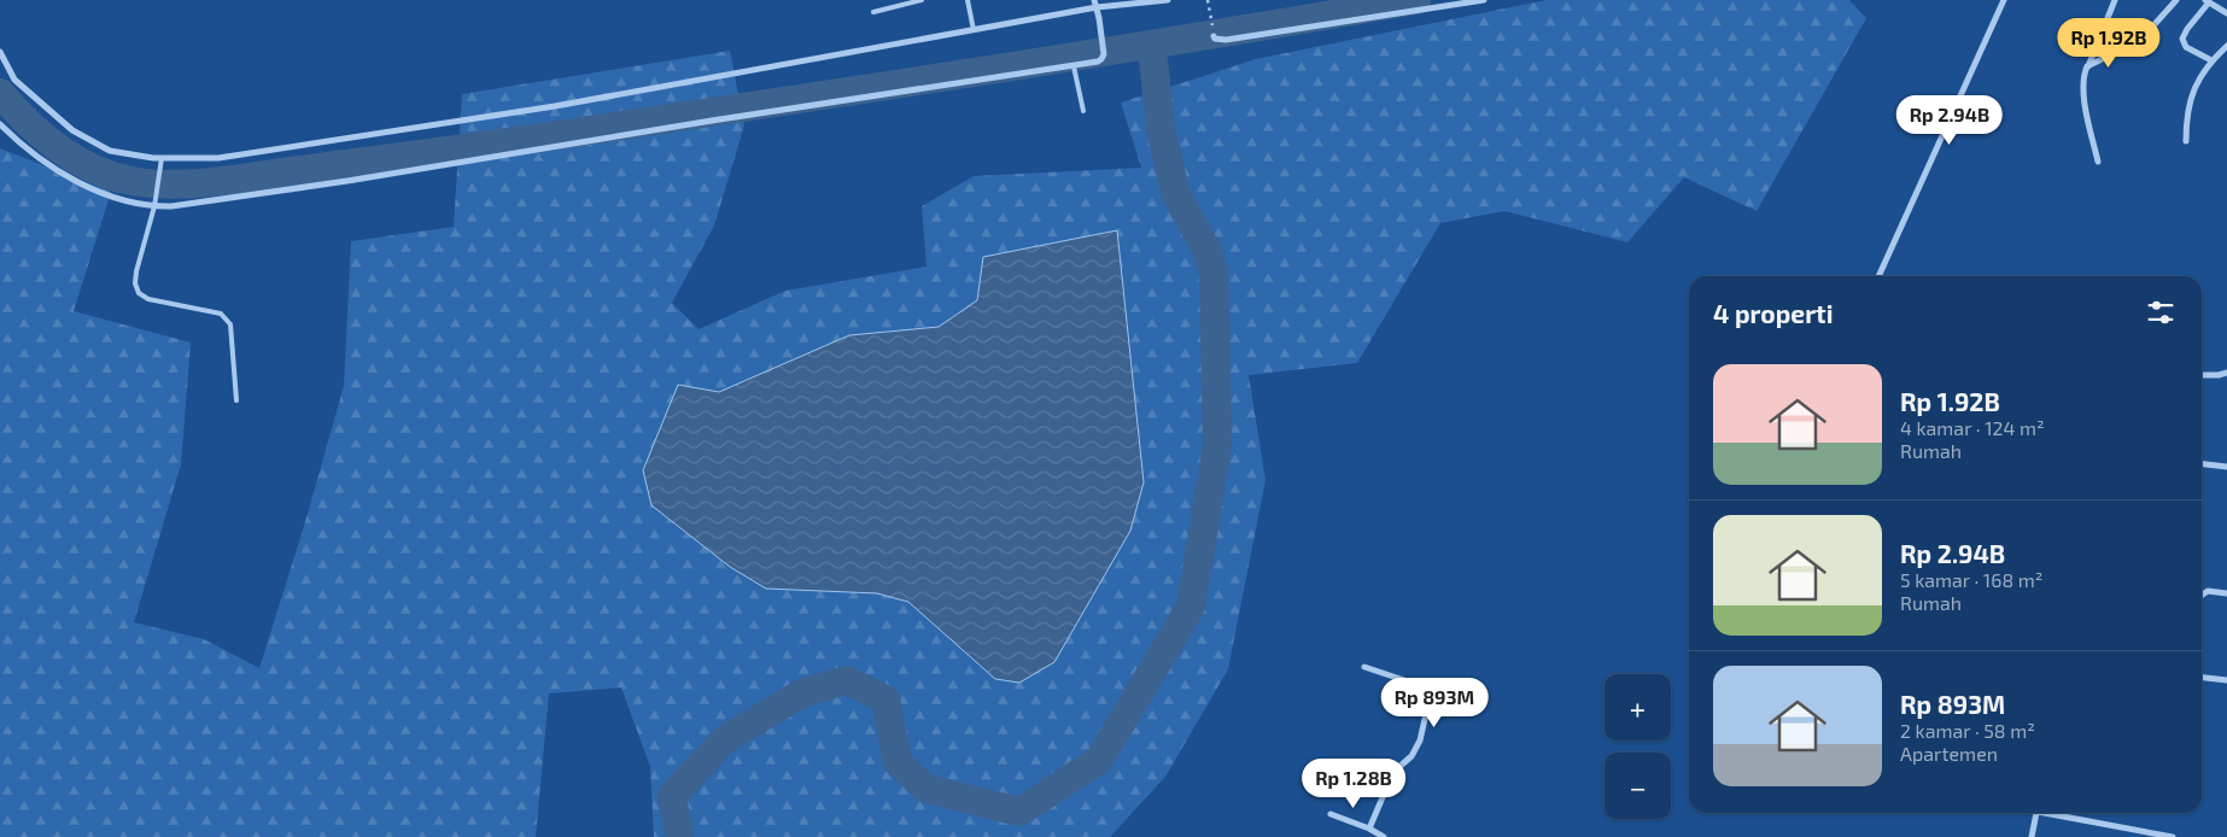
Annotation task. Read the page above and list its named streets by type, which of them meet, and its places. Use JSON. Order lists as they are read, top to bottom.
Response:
{
  "page": {
    "price": [
      "Rp 1.92B",
      "Rp 2.94B",
      "Rp 893M",
      "Rp 1.28B"
    ],
    "heading": "4 properti",
    "list": [
      {
        "name": "Rp 1.92B",
        "note": "4 kamar · 124 m² · Rumah"
      },
      {
        "name": "Rp 2.94B",
        "note": "5 kamar · 168 m² · Rumah"
      },
      {
        "name": "Rp 893M",
        "note": "2 kamar · 58 m² · Apartemen"
      }
    ],
    "map_buttons": ["+", "−"]
  }
}
